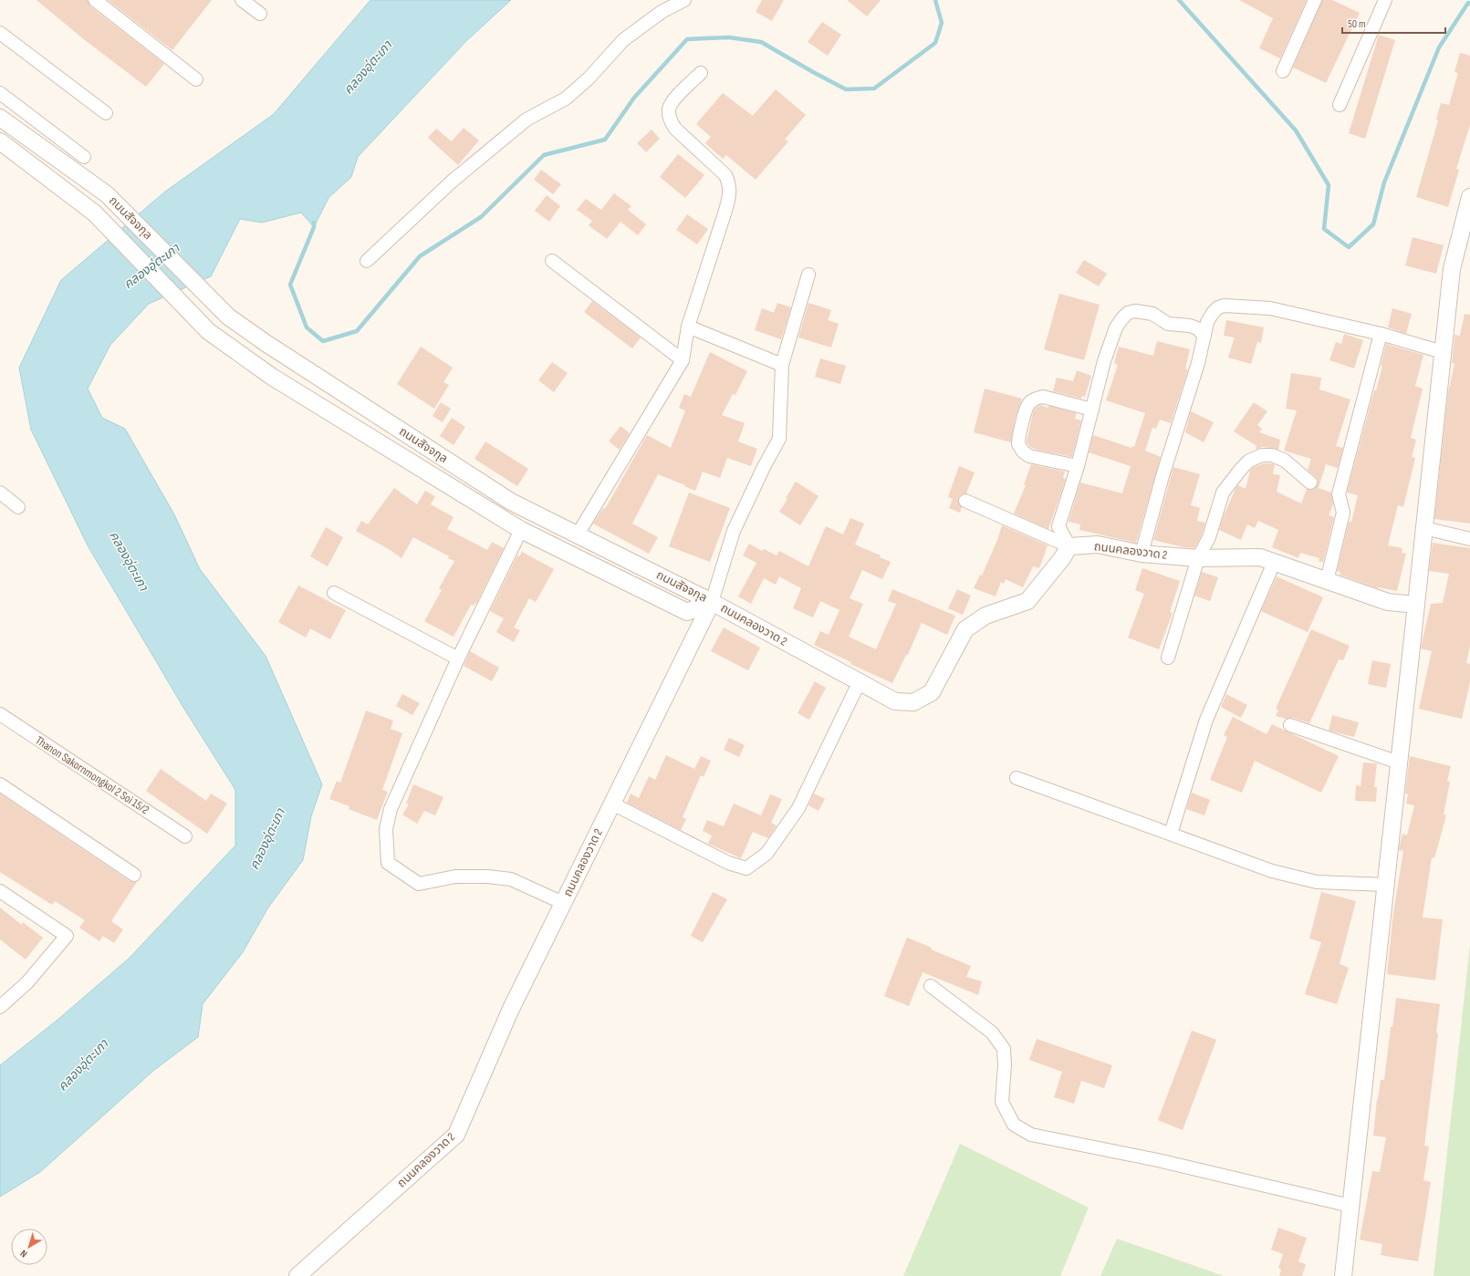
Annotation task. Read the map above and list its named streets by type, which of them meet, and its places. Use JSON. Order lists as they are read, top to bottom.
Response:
{
  "streets": {
    "street": ["ถนนสัจจกุล", "ถนนคลองวาด 2", "Thanon Sakornmongkol 2 Soi 15/2"]
  },
  "crossings": [
    ["ถนนสัจจกุล", "ถนนคลองวาด 2"]
  ],
  "water": ["คลองอุ่ตะเภา"],
  "scale_bar": "50 m",
  "north": "bottom left"
}
